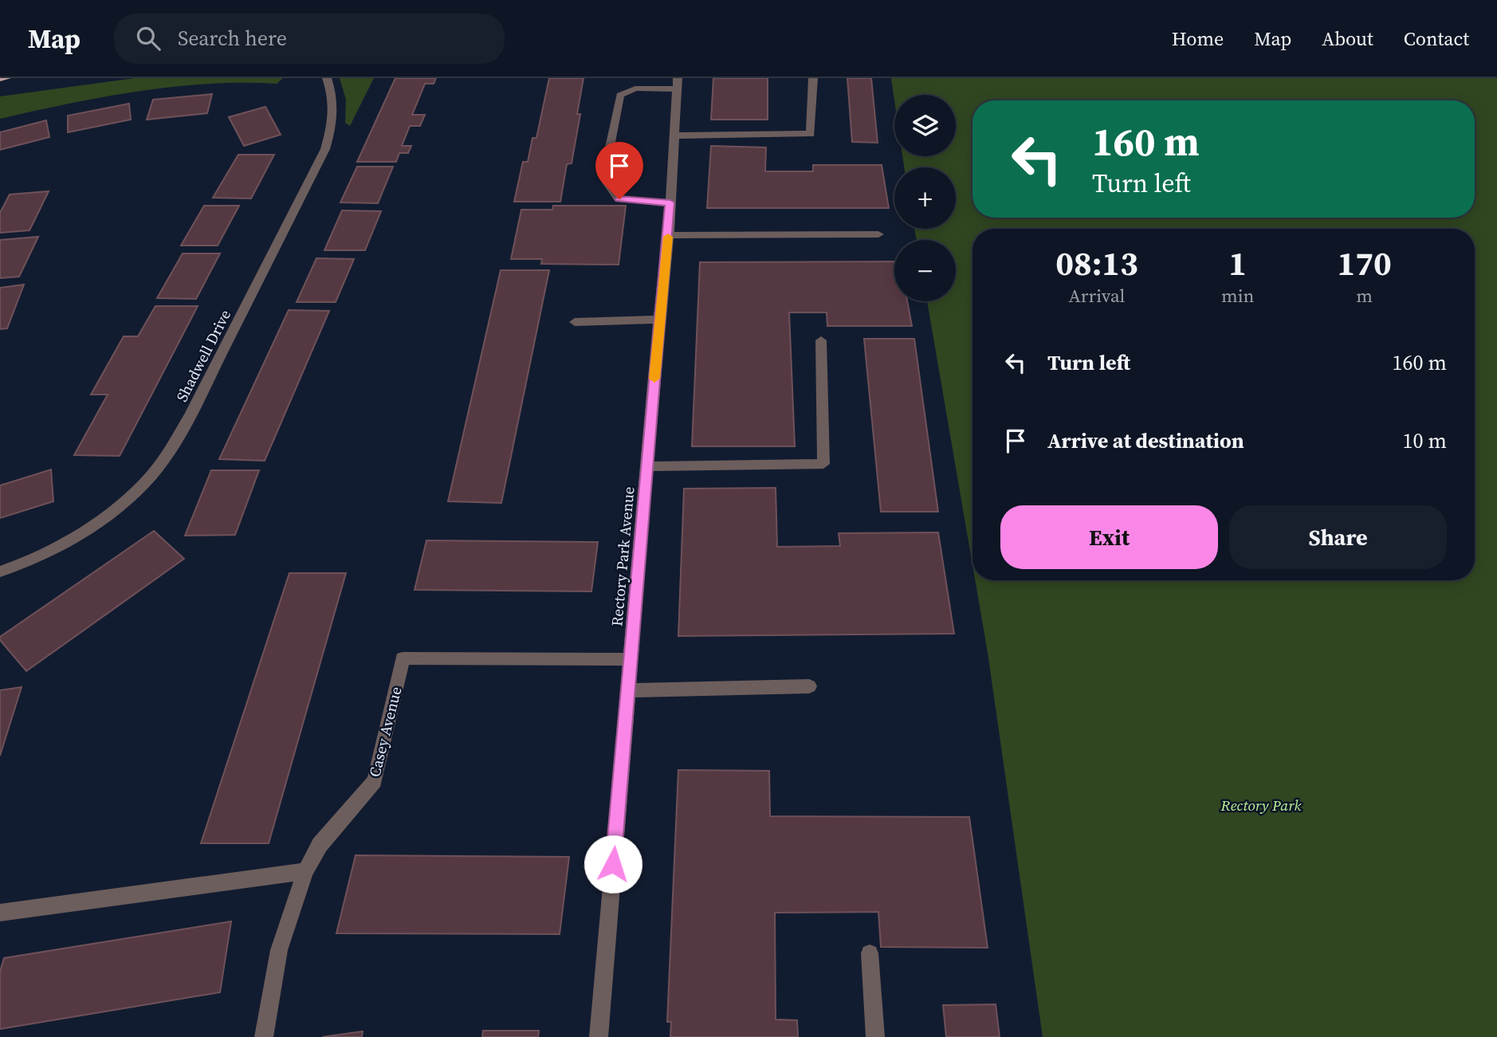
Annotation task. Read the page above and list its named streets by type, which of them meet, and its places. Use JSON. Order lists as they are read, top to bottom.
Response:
{
  "streets": {
    "street": ["Shadwell Drive", "Rectory Park Avenue", "Casey Avenue"]
  },
  "crossings": [
    ["Rectory Park Avenue", "Casey Avenue"]
  ],
  "parks": ["Rectory Park"],
  "page": {
    "header": "Map",
    "search": "Search here",
    "nav": [
      "Home",
      "Map",
      "About",
      "Contact"
    ],
    "map_buttons": ["+", "−"],
    "turn": ["160 m", "Turn left"],
    "eta": [
      "08:13",
      "Arrival",
      "1",
      "min",
      "170",
      "m"
    ],
    "list": [
      {
        "name": "Turn left",
        "value": "160 m"
      },
      {
        "name": "Arrive at destination",
        "value": "10 m"
      }
    ],
    "buttons": ["Exit", "Share"]
  }
}
